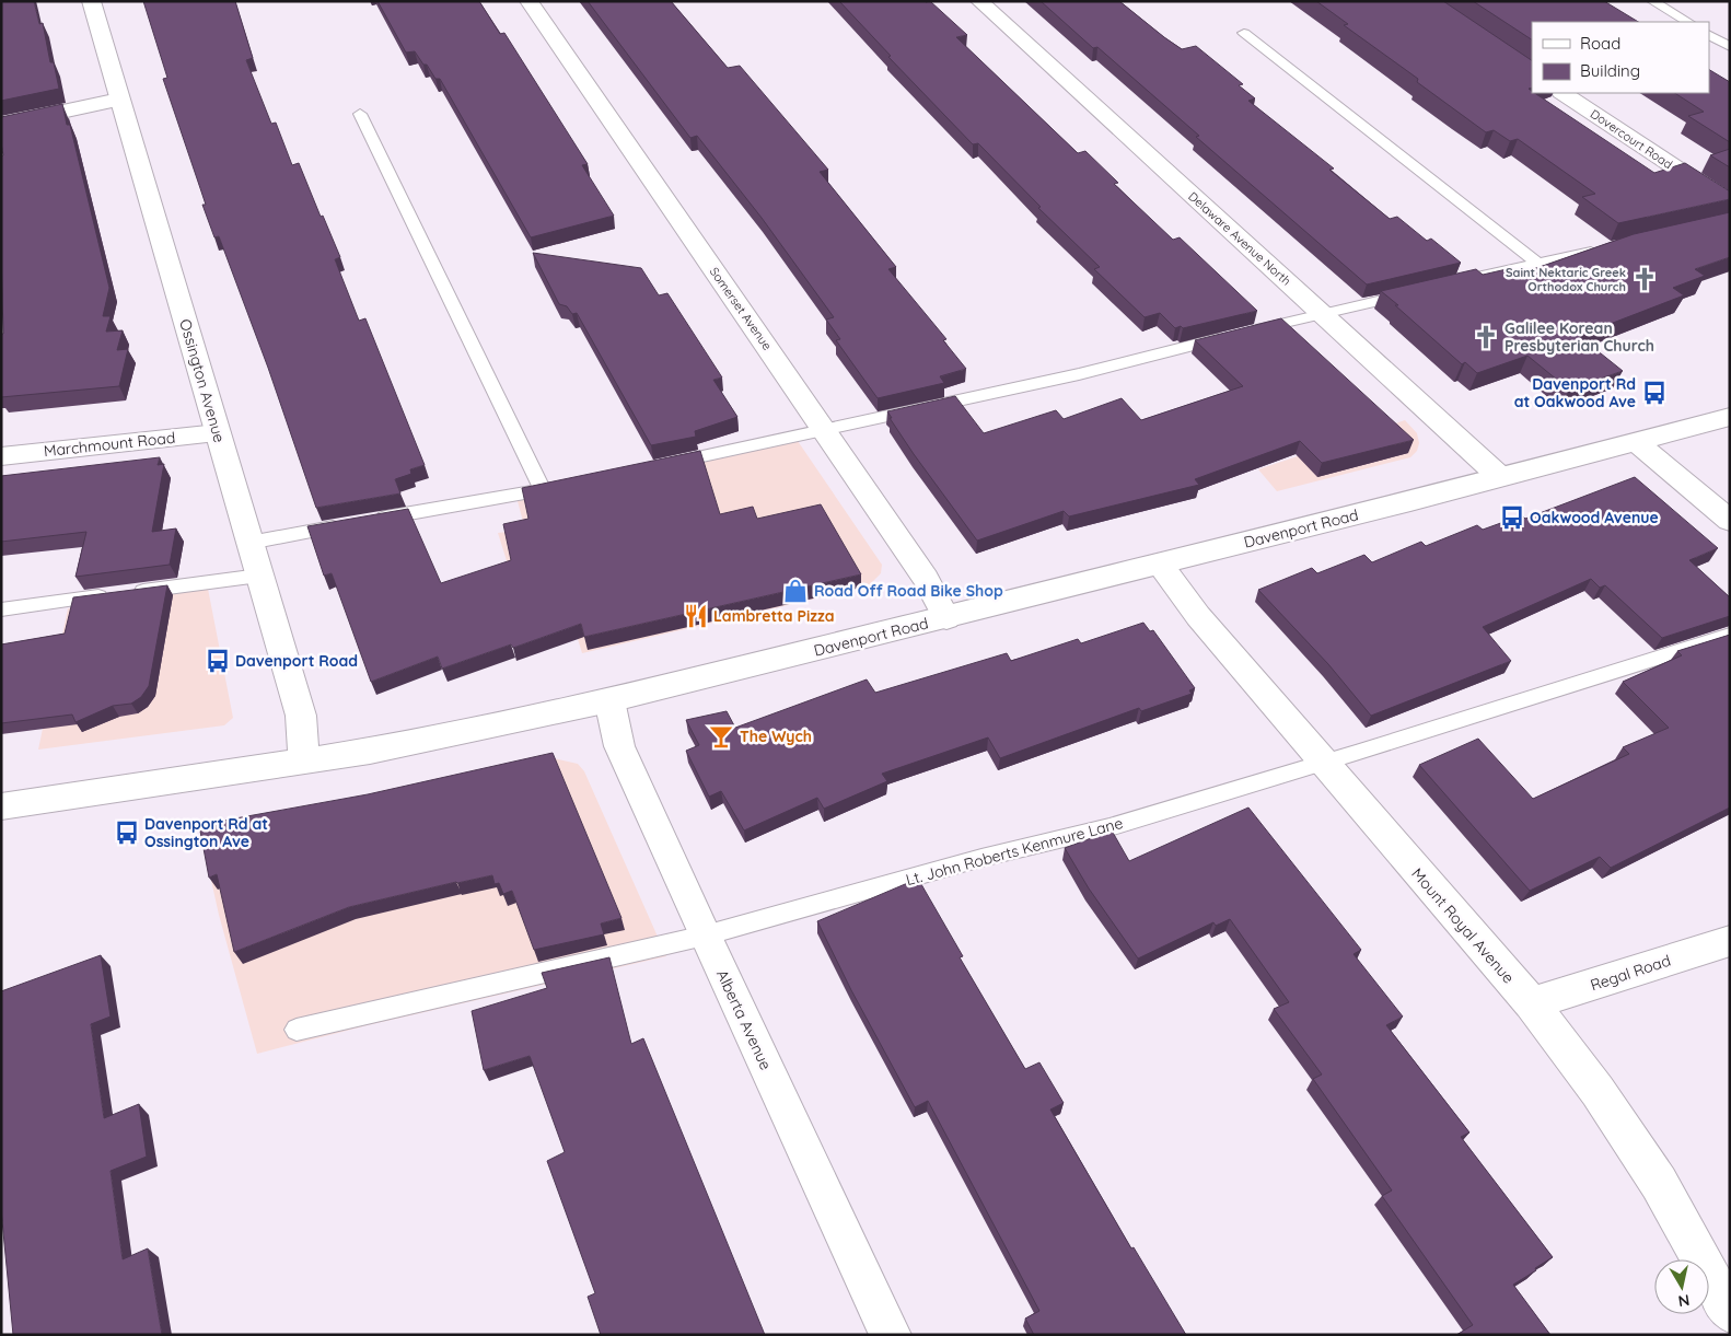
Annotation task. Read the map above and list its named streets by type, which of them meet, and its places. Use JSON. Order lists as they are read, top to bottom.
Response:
{
  "streets": {
    "street": [
      "Dovercourt Road",
      "Delaware Avenue North",
      "Somerset Avenue",
      "Ossington Avenue",
      "Marchmount Road",
      "Davenport Road",
      "Mount Royal Avenue",
      "Regal Road",
      "Alberta Avenue"
    ],
    "lane": ["Lt. John Roberts Kenmure Lane"]
  },
  "crossings": [
    ["Delaware Avenue North", "Davenport Road"],
    ["Somerset Avenue", "Davenport Road"],
    ["Ossington Avenue", "Marchmount Road"],
    ["Ossington Avenue", "Davenport Road"],
    ["Davenport Road", "Mount Royal Avenue"],
    ["Davenport Road", "Alberta Avenue"],
    ["Lt. John Roberts Kenmure Lane", "Mount Royal Avenue"],
    ["Lt. John Roberts Kenmure Lane", "Alberta Avenue"],
    ["Mount Royal Avenue", "Regal Road"]
  ],
  "places": {
    "church": ["Saint Nektaric Greek Orthodox Church", "Galilee Korean Presbyterian Church"],
    "bus stop": [
      "Davenport Rd at Oakwood Ave",
      "Oakwood Avenue",
      "Davenport Road",
      "Davenport Rd at Ossington Ave"
    ],
    "shop": ["Road Off Road Bike Shop"],
    "restaurant": ["Lambretta Pizza"],
    "bar": ["The Wych"]
  },
  "legend": ["Road", "Building"],
  "north": "bottom"
}
